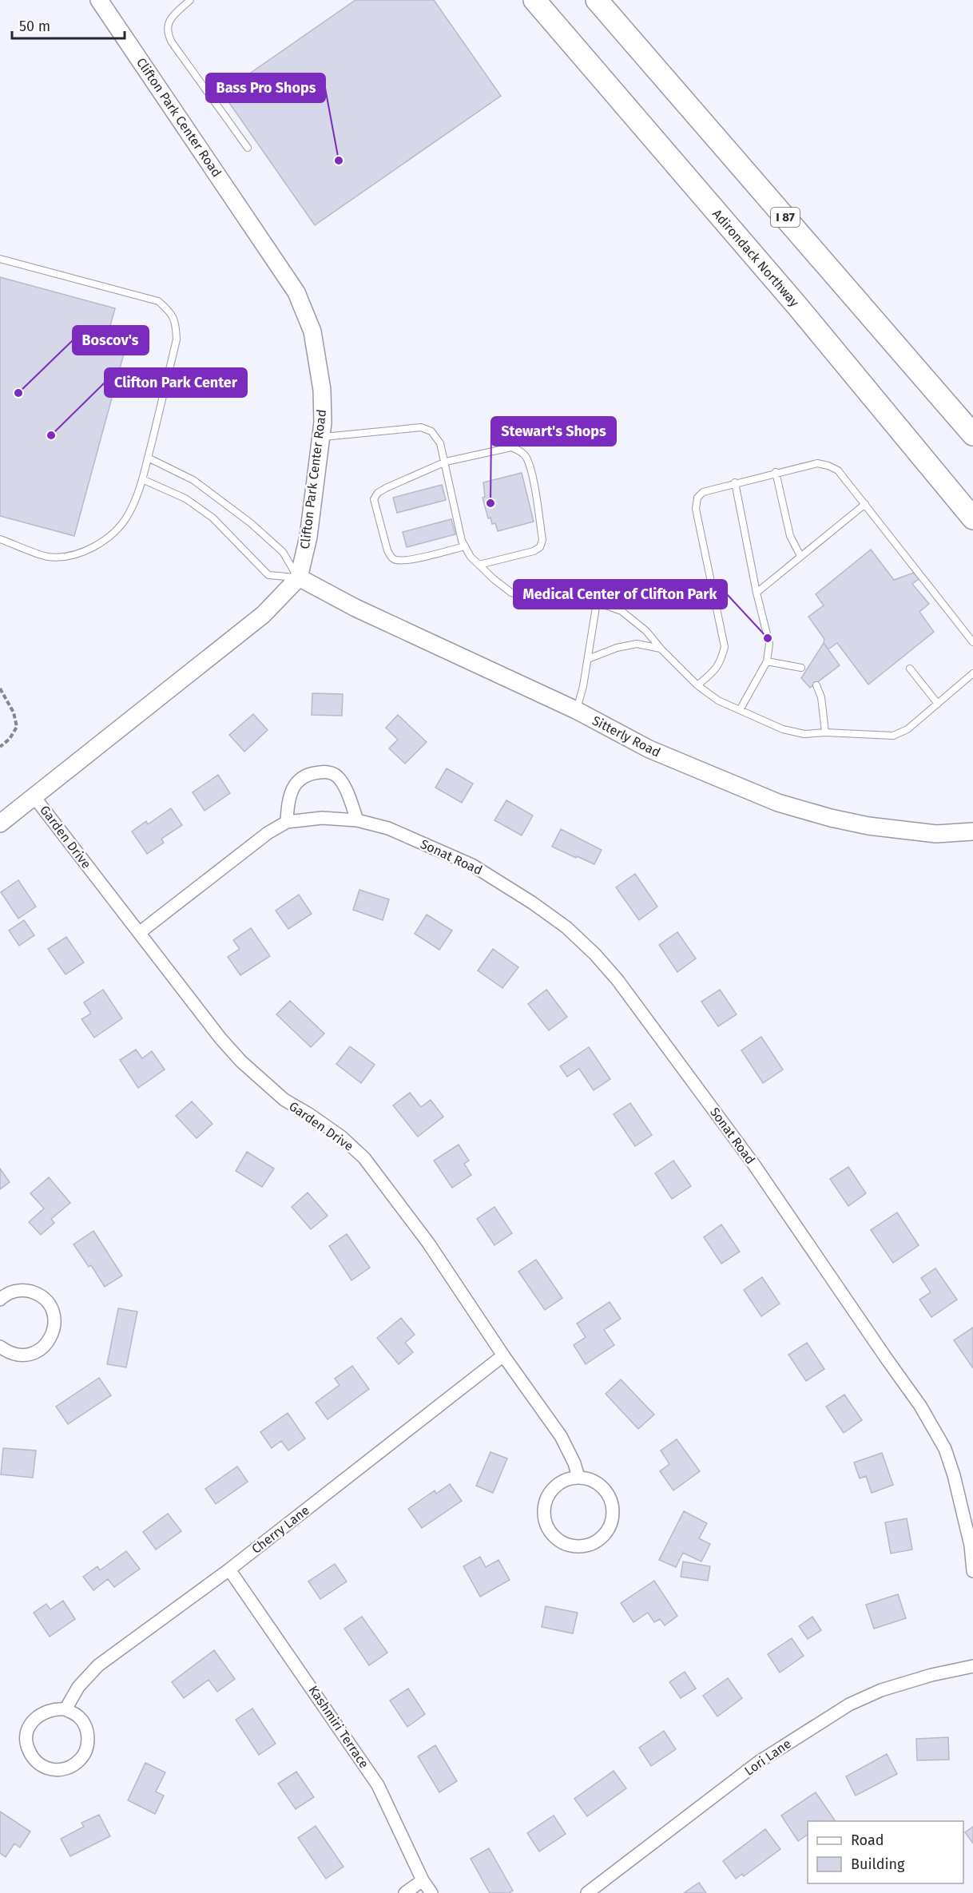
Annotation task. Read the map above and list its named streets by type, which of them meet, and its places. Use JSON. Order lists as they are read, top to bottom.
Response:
{
  "streets": {
    "highway": ["I 87", "Adirondack Northway"],
    "street": [
      "Clifton Park Center Road",
      "Sitterly Road",
      "Garden Drive",
      "Sonat Road",
      "Cherry Lane",
      "Kashmiri Terrace",
      "Lori Lane"
    ]
  },
  "crossings": [
    ["Clifton Park Center Road", "Sitterly Road"],
    ["Garden Drive", "Sonat Road"],
    ["Garden Drive", "Cherry Lane"],
    ["Cherry Lane", "Kashmiri Terrace"]
  ],
  "places": [
    "Bass Pro Shops",
    "Boscov's",
    "Clifton Park Center",
    "Stewart's Shops",
    "Medical Center of Clifton Park"
  ],
  "legend": ["Road", "Building"],
  "scale_bar": "50 m"
}
